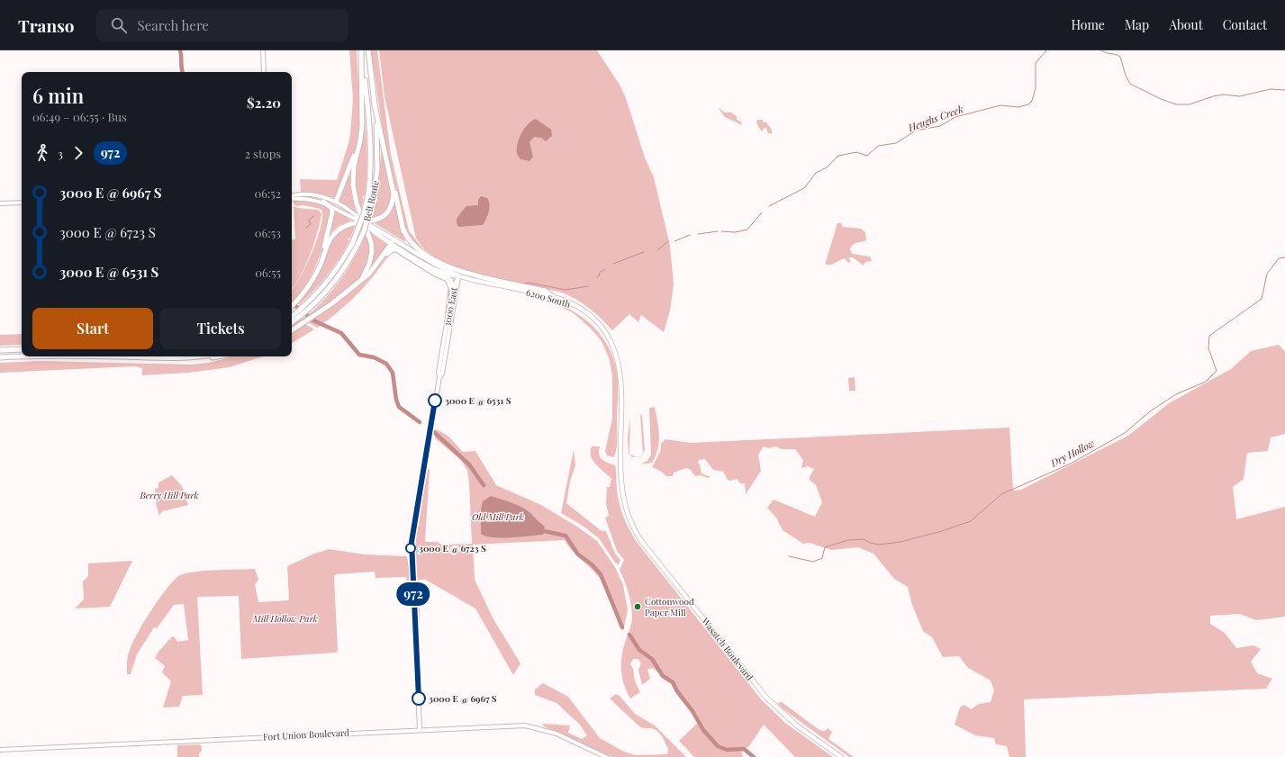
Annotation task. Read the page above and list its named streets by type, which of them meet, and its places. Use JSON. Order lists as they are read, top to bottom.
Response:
{
  "streets": {
    "highway": ["Belt Route"],
    "main road": [
      "6200 South",
      "3000 East",
      "Wasatch Boulevard",
      "Fort Union Boulevard"
    ]
  },
  "crossings": [
    ["6200 South", "3000 East"],
    ["6200 South", "Wasatch Boulevard"],
    ["3000 East", "Fort Union Boulevard"]
  ],
  "water": ["Heughs Creek", "Dry Hollow"],
  "parks": ["Berry Hill Park", "Old Mill Park", "Mill Hollow Park"],
  "places": [
    "3000 E @ 6531 S",
    "3000 E @ 6723 S",
    "Cottonwood Paper Mill",
    "3000 E @ 6967 S"
  ],
  "lines": ["bus line 972"],
  "page": {
    "header": "Transo",
    "search": "Search here",
    "nav": [
      "Home",
      "Map",
      "About",
      "Contact"
    ],
    "on_map": "972",
    "heading": ["6 min", "06:49 – 06:55 · Bus", "$2.20"],
    "legs": ["3", "972", "2 stops"],
    "list": [
      {
        "name": "3000 E @ 6967 S",
        "value": "06:52"
      },
      {
        "name": "3000 E @ 6723 S",
        "value": "06:53"
      },
      {
        "name": "3000 E @ 6531 S",
        "value": "06:55"
      }
    ],
    "buttons": ["Start", "Tickets"]
  }
}
